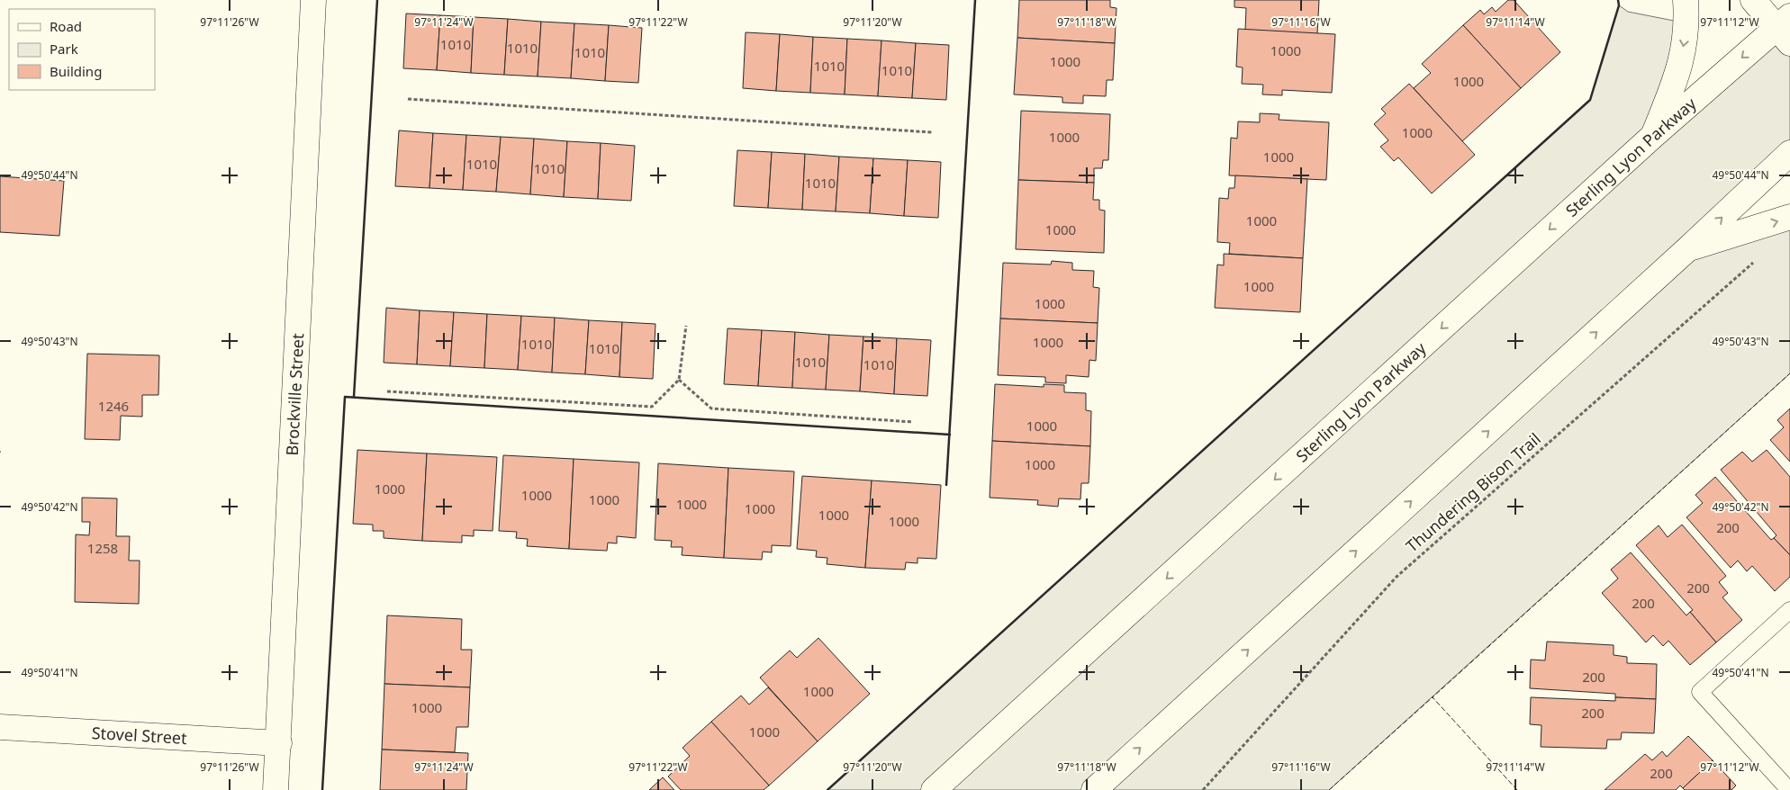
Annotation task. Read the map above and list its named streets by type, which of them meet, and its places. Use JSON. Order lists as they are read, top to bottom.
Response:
{
  "streets": {
    "main road": ["Sterling Lyon Parkway", "Brockville Street", "Stovel Street"],
    "path": ["Thundering Bison Trail"]
  },
  "crossings": [
    ["Brockville Street", "Stovel Street"]
  ],
  "house_numbers": [
    "1010",
    "1010",
    "1000",
    "1010",
    "1000",
    "1010",
    "1010",
    "1000",
    "1000",
    "1000",
    "1000",
    "1010",
    "1010",
    "1010",
    "1000",
    "1000",
    "1000",
    "1000",
    "1000",
    "1010",
    "1010",
    "1010",
    "1010",
    "1246",
    "1000",
    "1000",
    "1000",
    "1000",
    "1000",
    "1000",
    "1000",
    "1000",
    "1000",
    "200",
    "1258",
    "200",
    "200",
    "200",
    "1000",
    "1000",
    "200",
    "1000",
    "200"
  ],
  "legend": ["Road", "Park", "Building"],
  "coordinates": [
    "97°11'26\"W",
    "97°11'24\"W",
    "97°11'22\"W",
    "97°11'20\"W",
    "97°11'18\"W",
    "97°11'16\"W",
    "97°11'14\"W",
    "97°11'12\"W",
    "49°50'44\"N",
    "49°50'43\"N",
    "49°50'42\"N",
    "49°50'41\"N"
  ]
}
